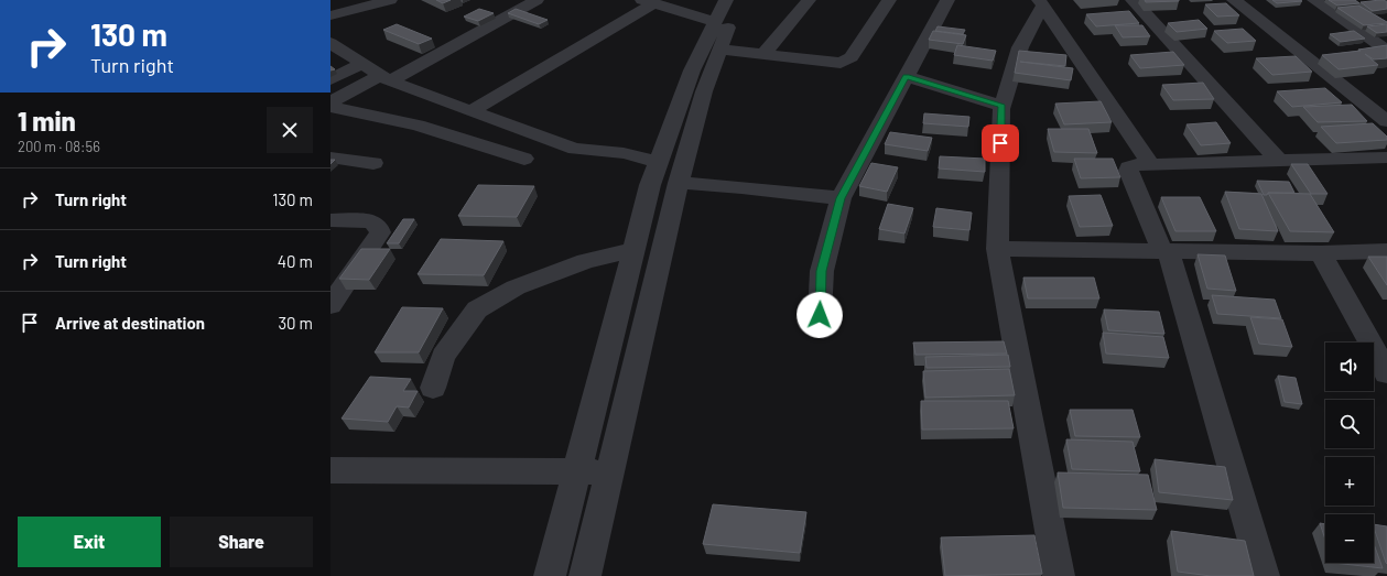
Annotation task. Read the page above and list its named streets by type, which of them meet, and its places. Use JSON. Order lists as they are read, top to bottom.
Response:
{
  "page": {
    "turn": ["130 m", "Turn right"],
    "heading": ["1 min", "200 m · 08:56"],
    "list": [
      {
        "name": "Turn right",
        "value": "130 m"
      },
      {
        "name": "Turn right",
        "value": "40 m"
      },
      {
        "name": "Arrive at destination",
        "value": "30 m"
      }
    ],
    "map_buttons": ["+", "−"],
    "buttons": ["Exit", "Share"]
  }
}
